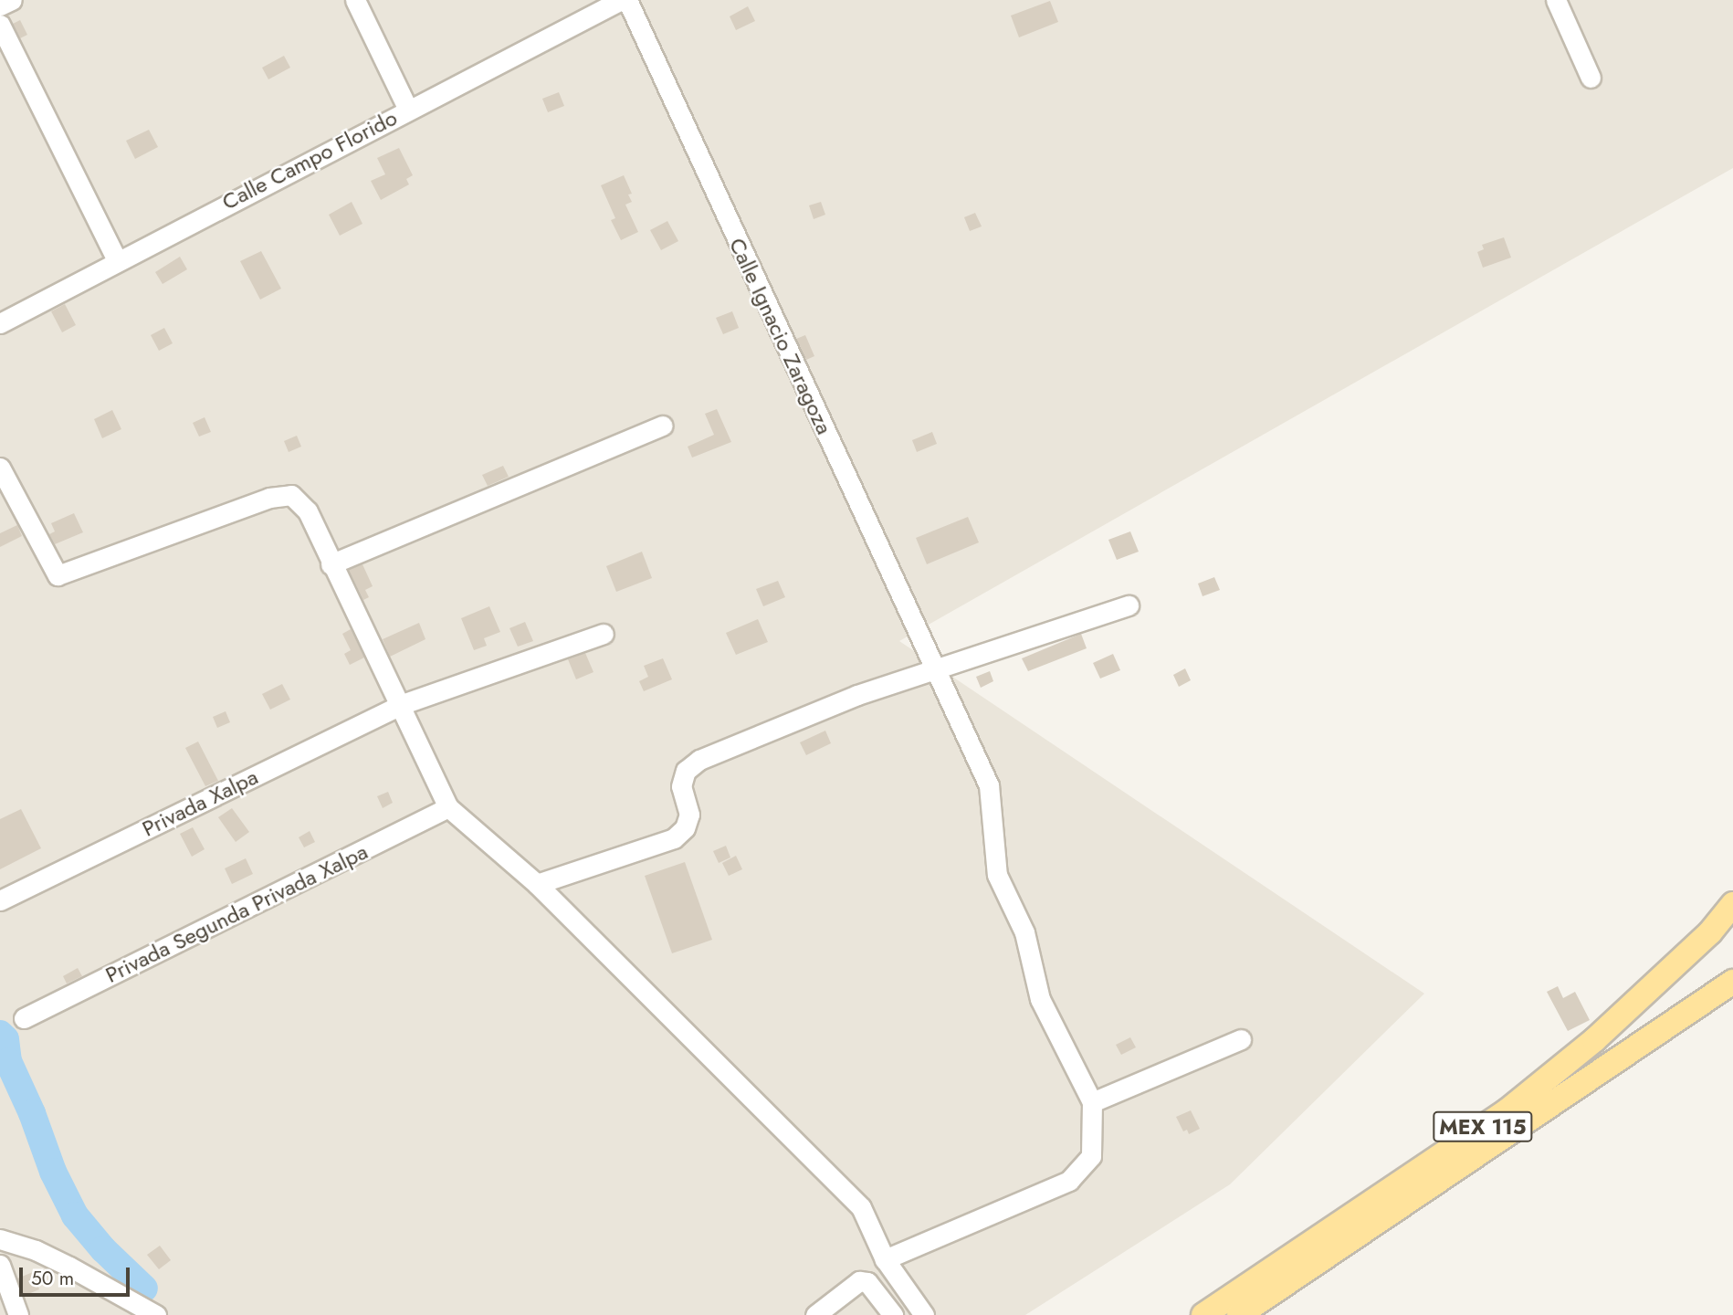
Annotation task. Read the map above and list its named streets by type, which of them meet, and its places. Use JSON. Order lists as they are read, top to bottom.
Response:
{
  "streets": {
    "main road": ["MEX 115"],
    "street": [
      "Calle Campo Florido",
      "Calle Ignacio Zaragoza",
      "Privada Xalpa",
      "Privada Segunda Privada Xalpa"
    ]
  },
  "scale_bar": "50 m"
}
